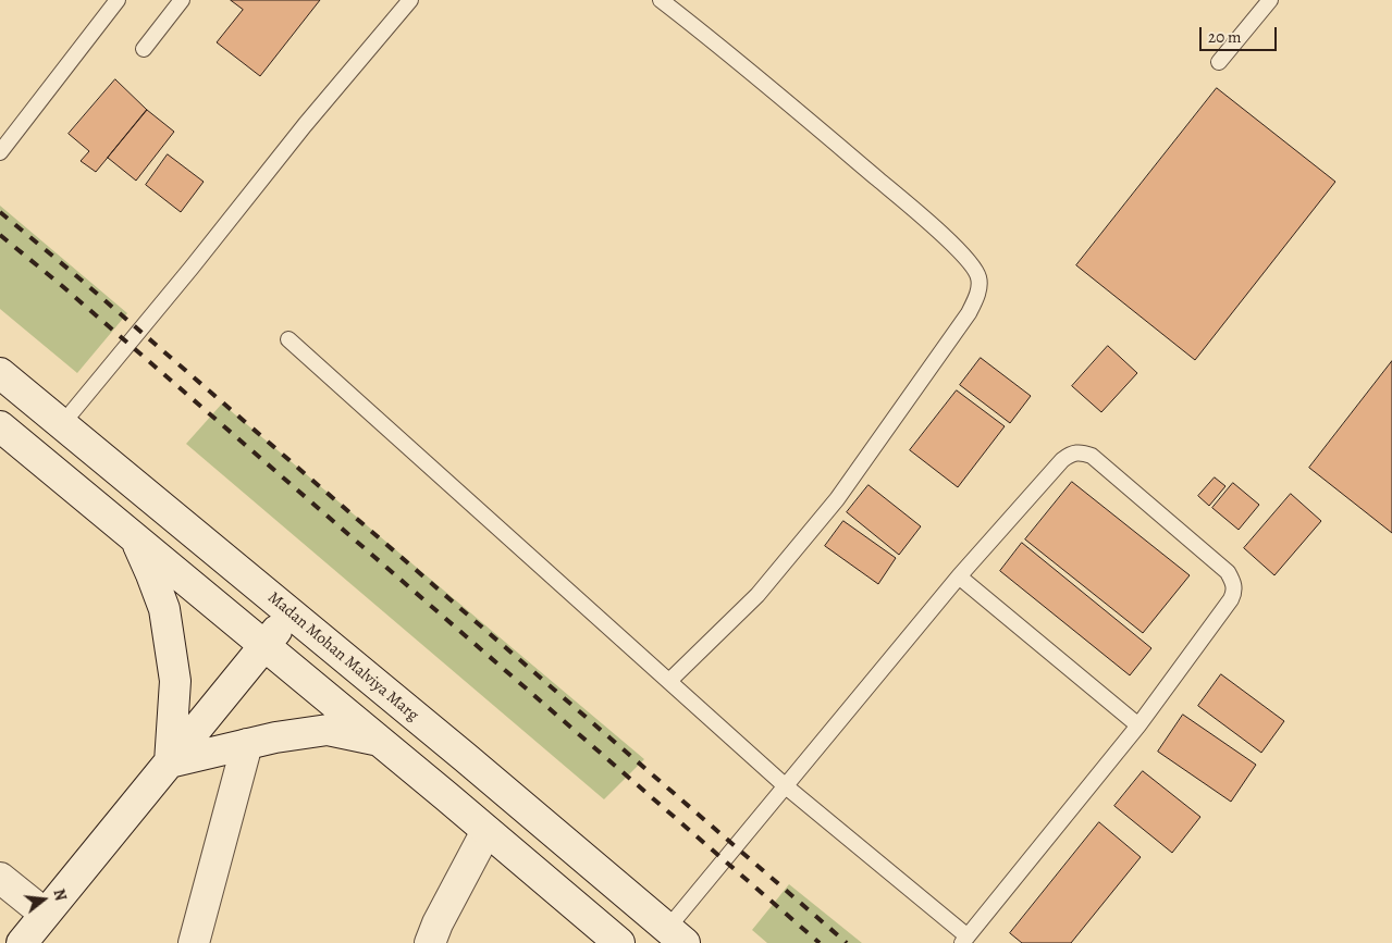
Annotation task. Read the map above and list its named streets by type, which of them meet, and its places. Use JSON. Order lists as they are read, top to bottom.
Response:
{
  "streets": {
    "main road": ["Madan Mohan Malviya Marg"]
  },
  "scale_bar": "20 m",
  "north": "right"
}
